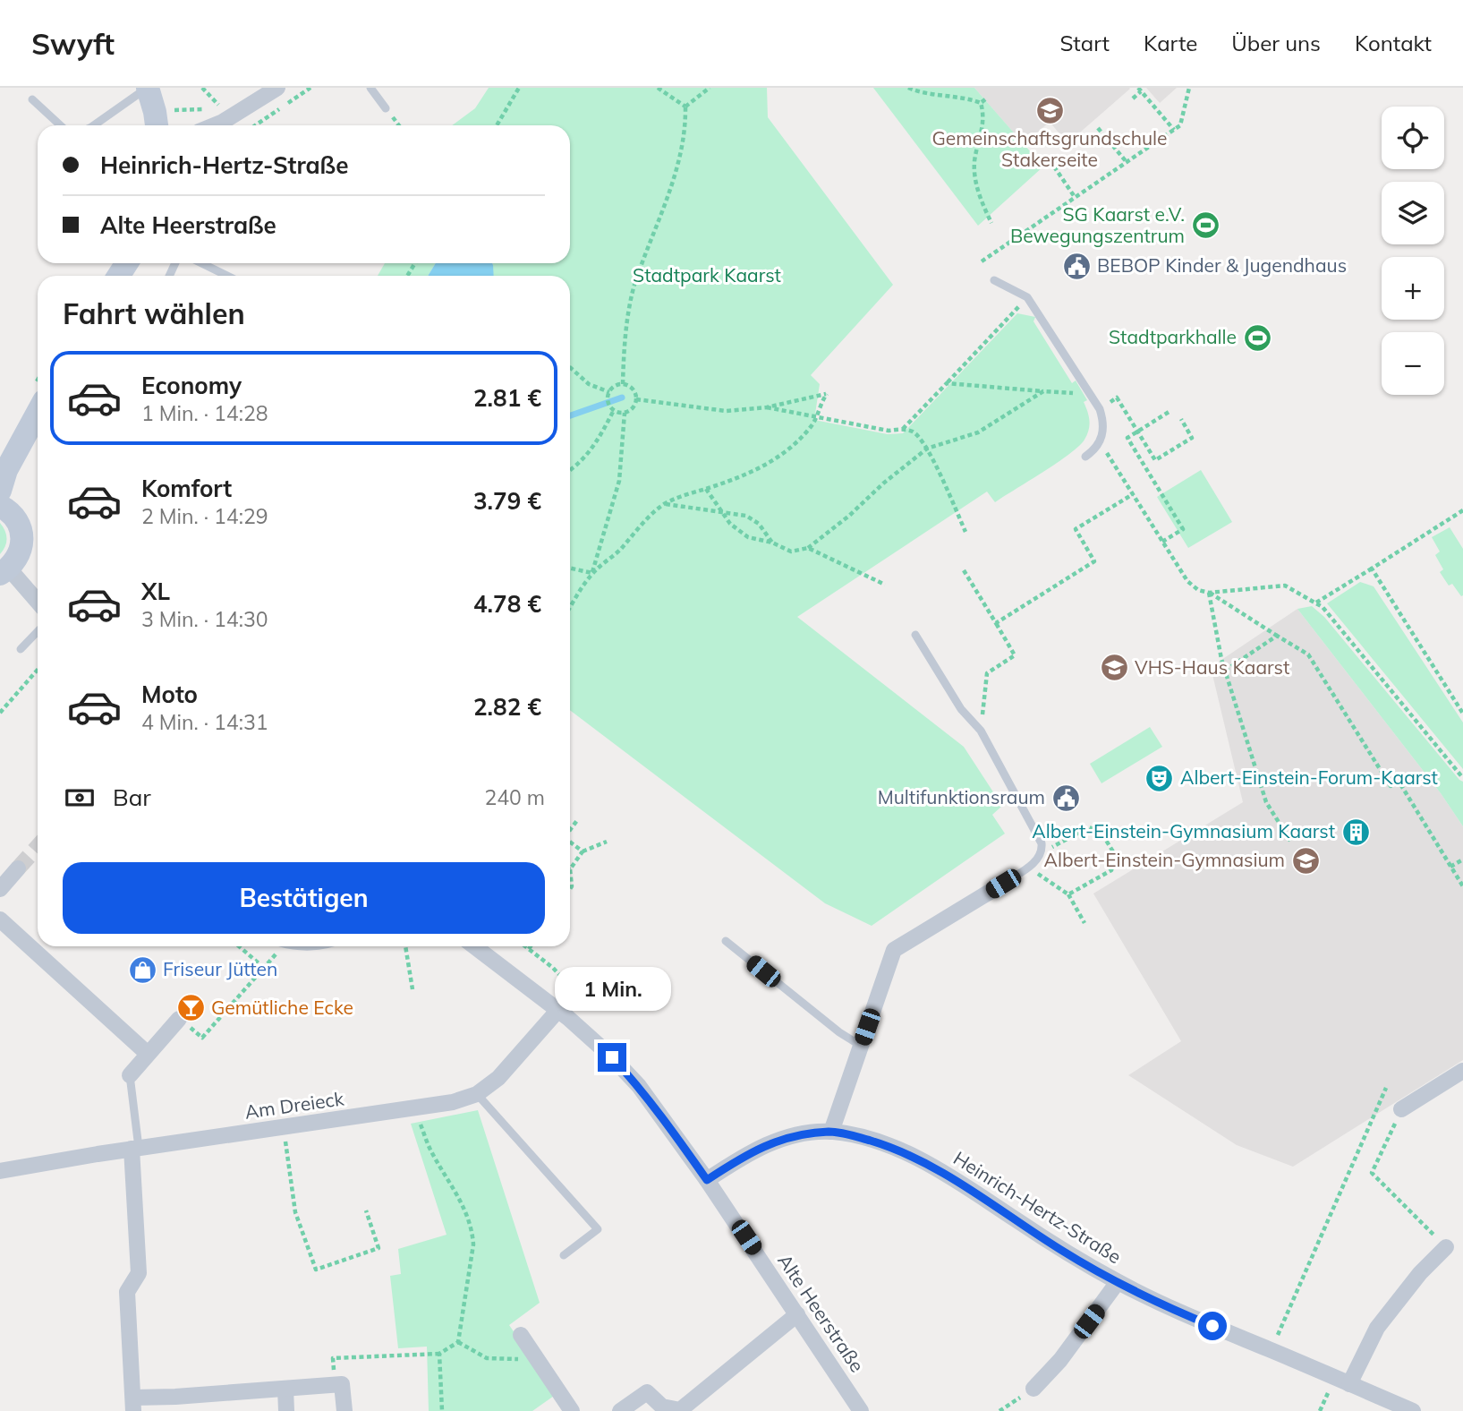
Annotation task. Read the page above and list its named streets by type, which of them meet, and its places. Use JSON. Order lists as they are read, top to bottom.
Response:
{
  "streets": {
    "street": ["Am Dreieck", "Heinrich-Hertz-Straße", "Alte Heerstraße"]
  },
  "crossings": [
    ["Am Dreieck", "Alte Heerstraße"],
    ["Heinrich-Hertz-Straße", "Alte Heerstraße"]
  ],
  "parks": ["Stadtpark Kaarst"],
  "places": {
    "school or university": ["Gemeinschaftsgrundschule Stakerseite", "VHS-Haus Kaarst", "Albert-Einstein-Gymnasium"],
    "sports": ["SG Kaarst e.V. Bewegungszentrum", "Stadtparkhalle"],
    "public building": ["BEBOP Kinder & Jugendhaus", "Multifunktionsraum"],
    "theatre": ["Albert-Einstein-Forum-Kaarst"],
    "building": ["Albert-Einstein-Gymnasium Kaarst"],
    "shop": ["Friseur Jütten"],
    "bar": ["Gemütliche Ecke"]
  },
  "page": {
    "header": "Swyft",
    "nav": [
      "Start",
      "Karte",
      "Über uns",
      "Kontakt"
    ],
    "map_buttons": ["+", "−"],
    "banner": ["Heinrich-Hertz-Straße", "Alte Heerstraße"],
    "heading": "Fahrt wählen",
    "list": [
      {
        "name": "Economy",
        "note": "1 Min. · 14:28",
        "value": "2.81 €"
      },
      {
        "name": "Komfort",
        "note": "2 Min. · 14:29",
        "value": "3.79 €"
      },
      {
        "name": "XL",
        "note": "3 Min. · 14:30",
        "value": "4.78 €"
      },
      {
        "name": "Moto",
        "note": "4 Min. · 14:31",
        "value": "2.82 €"
      }
    ],
    "pay": ["Bar", "240 m"],
    "buttons": "Bestätigen",
    "bubble": "1 Min."
  }
}
